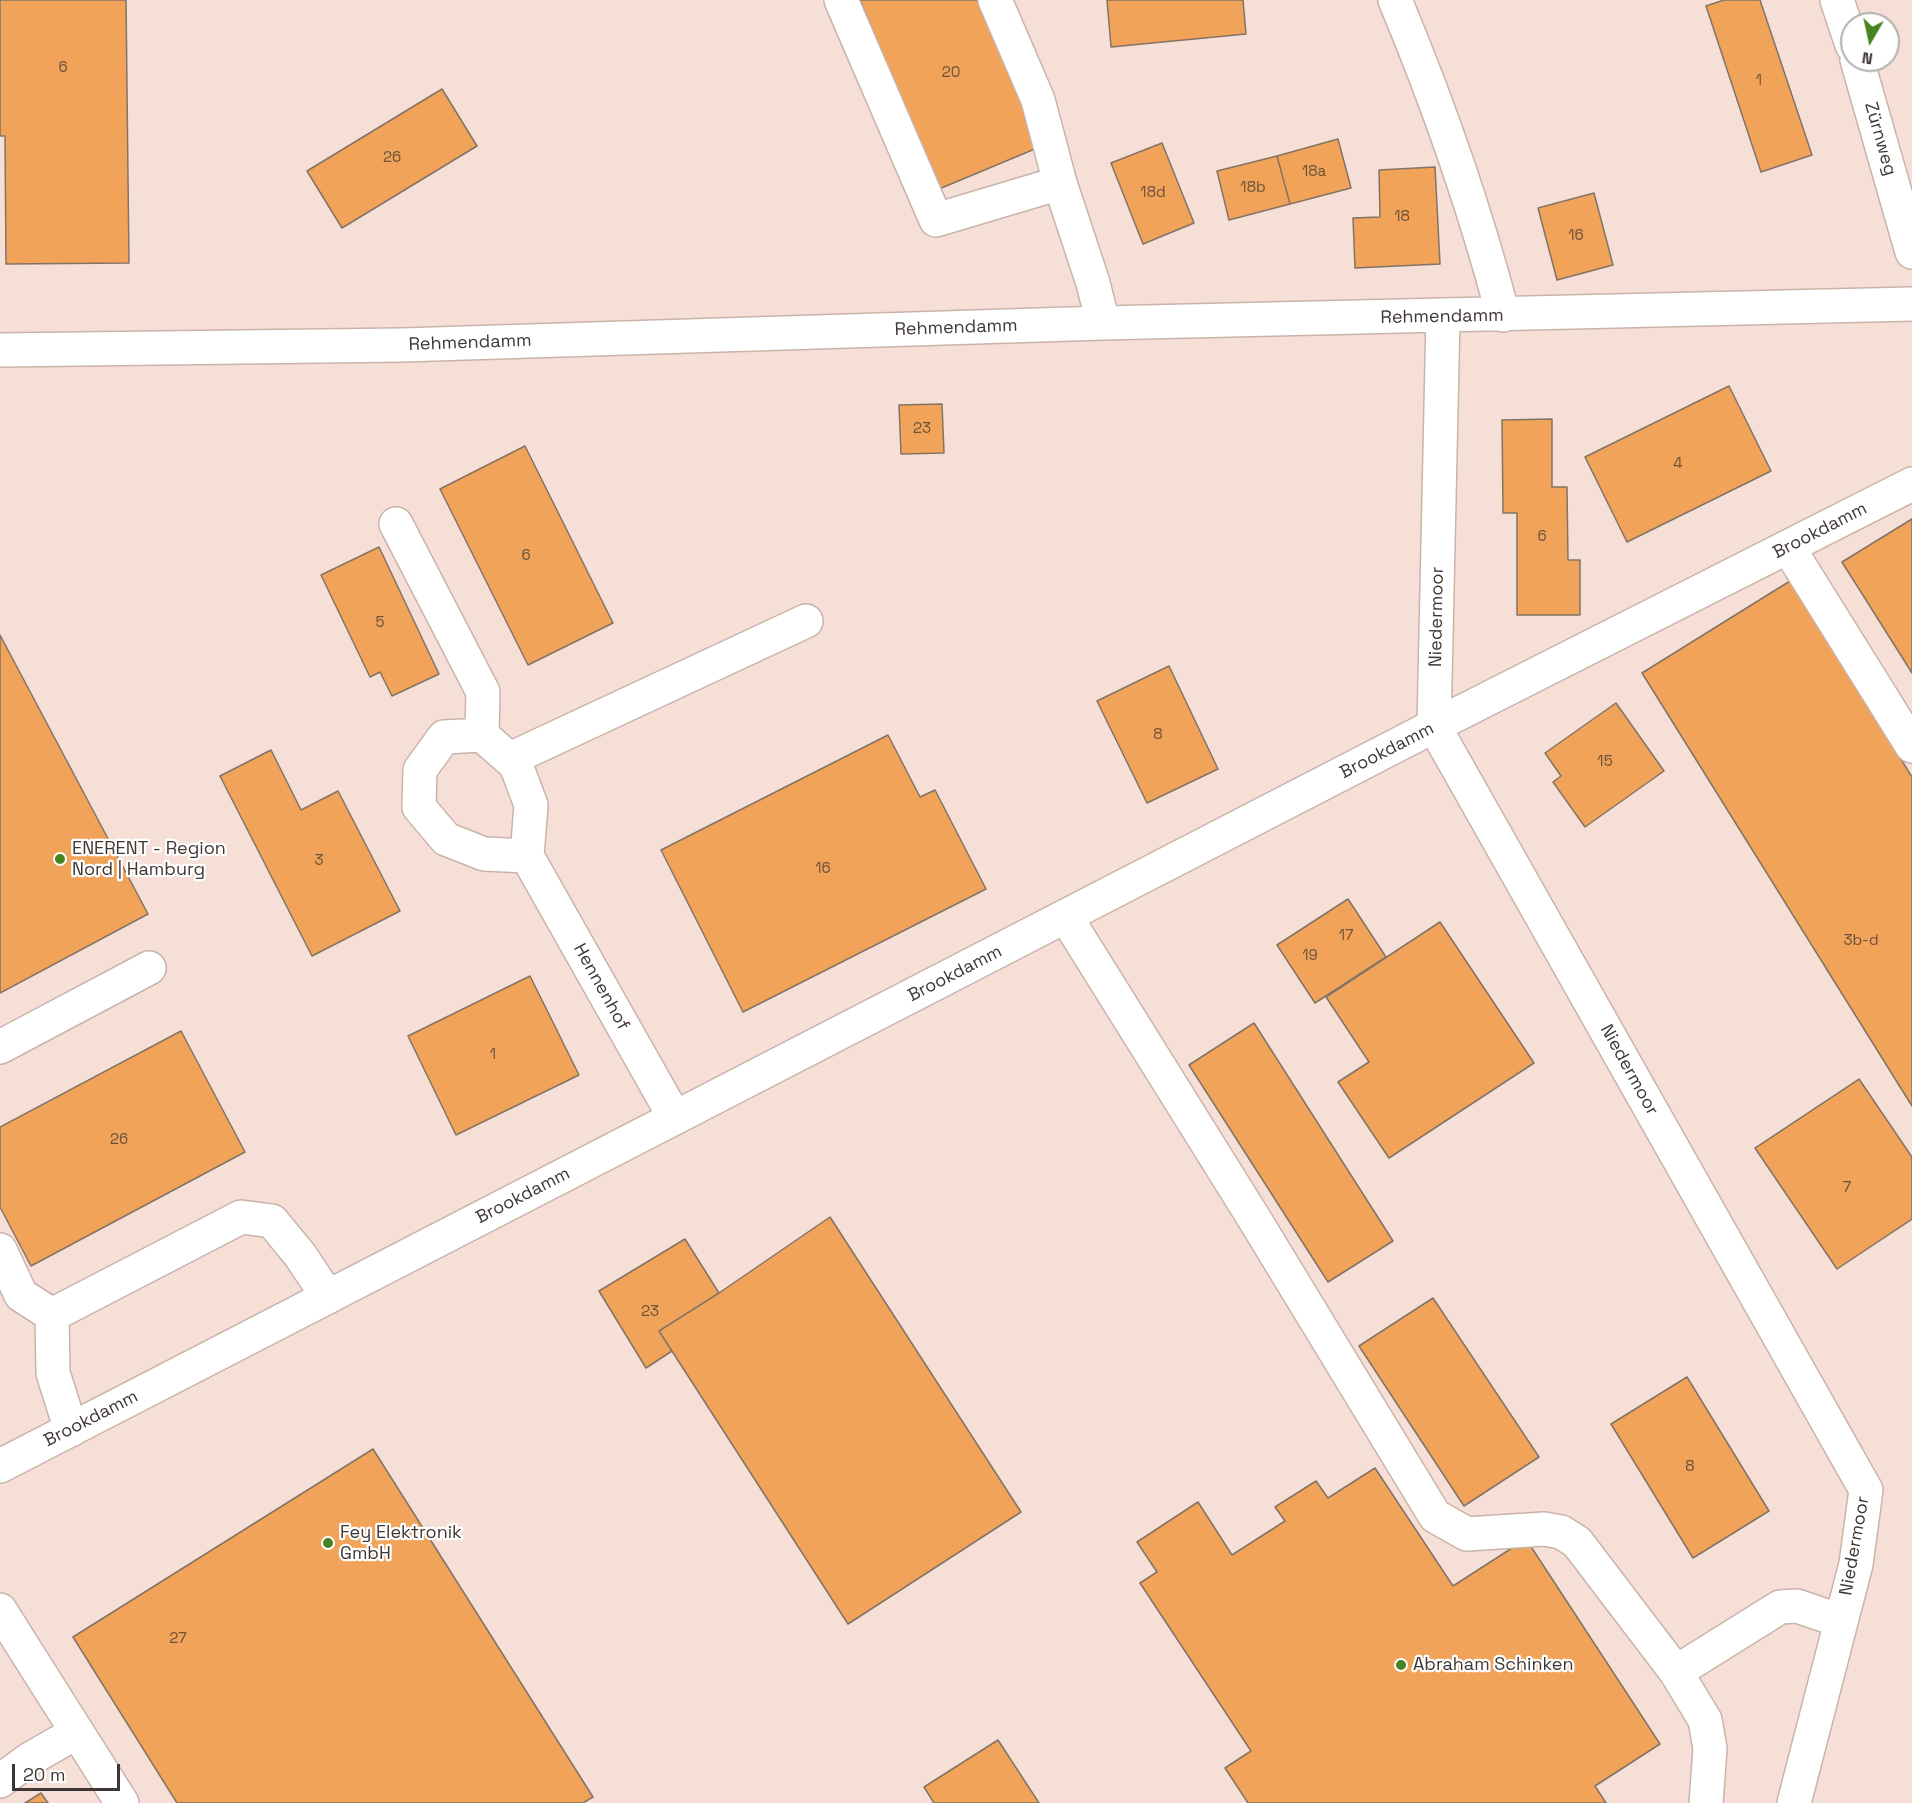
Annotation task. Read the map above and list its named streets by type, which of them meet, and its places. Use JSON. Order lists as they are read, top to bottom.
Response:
{
  "streets": {
    "street": [
      "Zürnweg",
      "Rehmendamm",
      "Brookdamm",
      "Niedermoor",
      "Hennenhof"
    ]
  },
  "crossings": [
    ["Rehmendamm", "Niedermoor"],
    ["Brookdamm", "Niedermoor"],
    ["Brookdamm", "Hennenhof"]
  ],
  "places": ["ENERENT - Region Nord | Hamburg", "Fey Elektronik GmbH", "Abraham Schinken"],
  "house_numbers": [
    "6",
    "20",
    "1",
    "26",
    "18a",
    "18b",
    "18d",
    "18",
    "16",
    "23",
    "4",
    "6",
    "6",
    "5",
    "8",
    "15",
    "3",
    "16",
    "17",
    "3b-d",
    "19",
    "1",
    "26",
    "7",
    "23",
    "8",
    "27"
  ],
  "scale_bar": "20 m",
  "north": "bottom"
}
